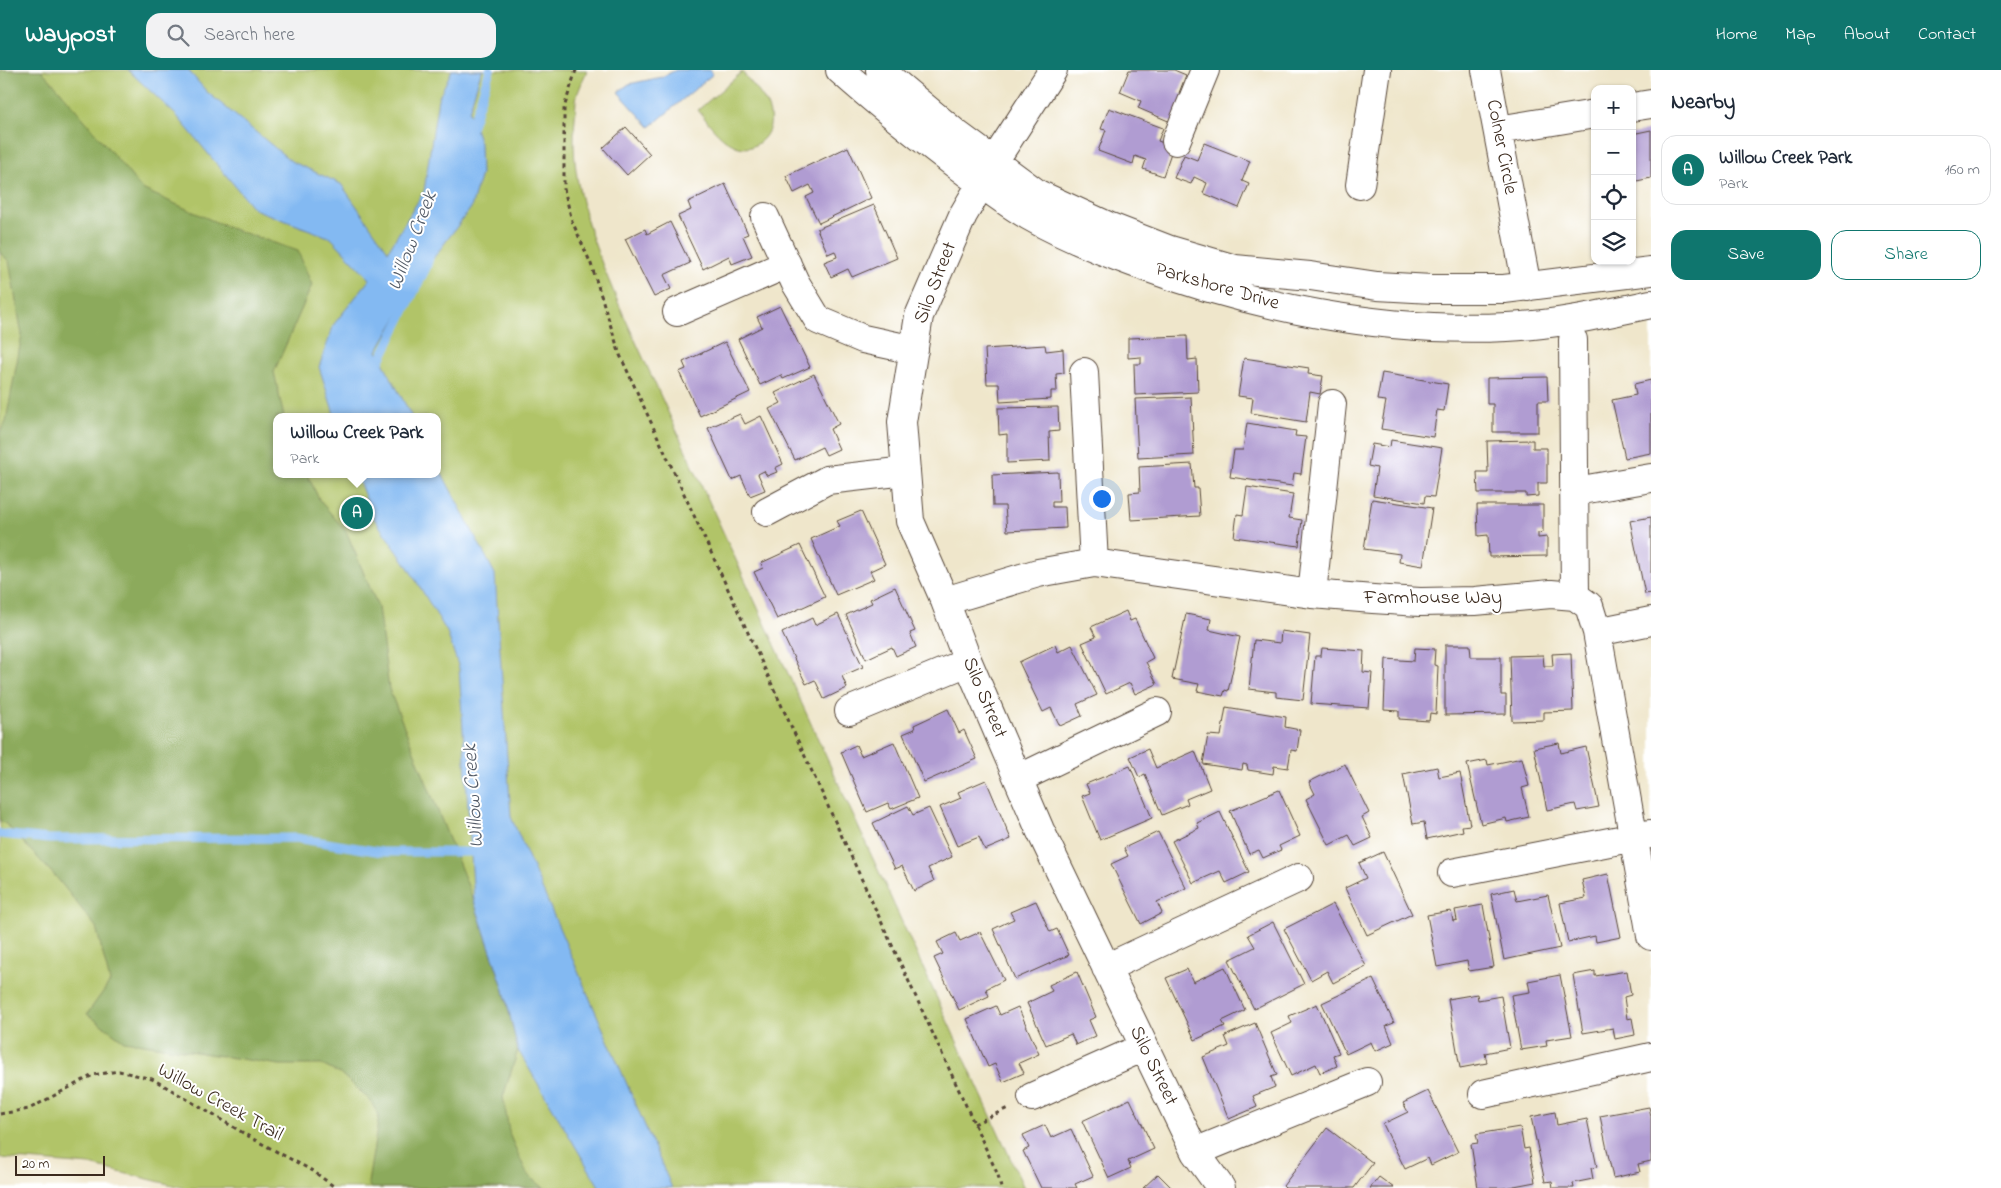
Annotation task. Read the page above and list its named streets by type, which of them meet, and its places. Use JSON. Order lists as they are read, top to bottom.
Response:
{
  "streets": {
    "street": [
      "Colner Circle",
      "Silo Street",
      "Parkshore Drive",
      "Farmhouse Way"
    ],
    "path": ["Willow Creek Trail"]
  },
  "crossings": [
    ["Colner Circle", "Parkshore Drive"],
    ["Silo Street", "Parkshore Drive"],
    ["Silo Street", "Farmhouse Way"]
  ],
  "water": ["Willow Creek"],
  "scale_bar": "20 m",
  "page": {
    "header": "Waypost",
    "search": "Search here",
    "nav": [
      "Home",
      "Map",
      "About",
      "Contact"
    ],
    "heading": "Nearby",
    "map_buttons": ["+", "−"],
    "list": [
      {
        "mark": "A",
        "name": "Willow Creek Park",
        "note": "Park",
        "value": "160 m"
      }
    ],
    "buttons": ["Save", "Share"],
    "popup": ["Willow Creek Park", "Park"],
    "pins": "A",
    "scale": "20 m"
  }
}
